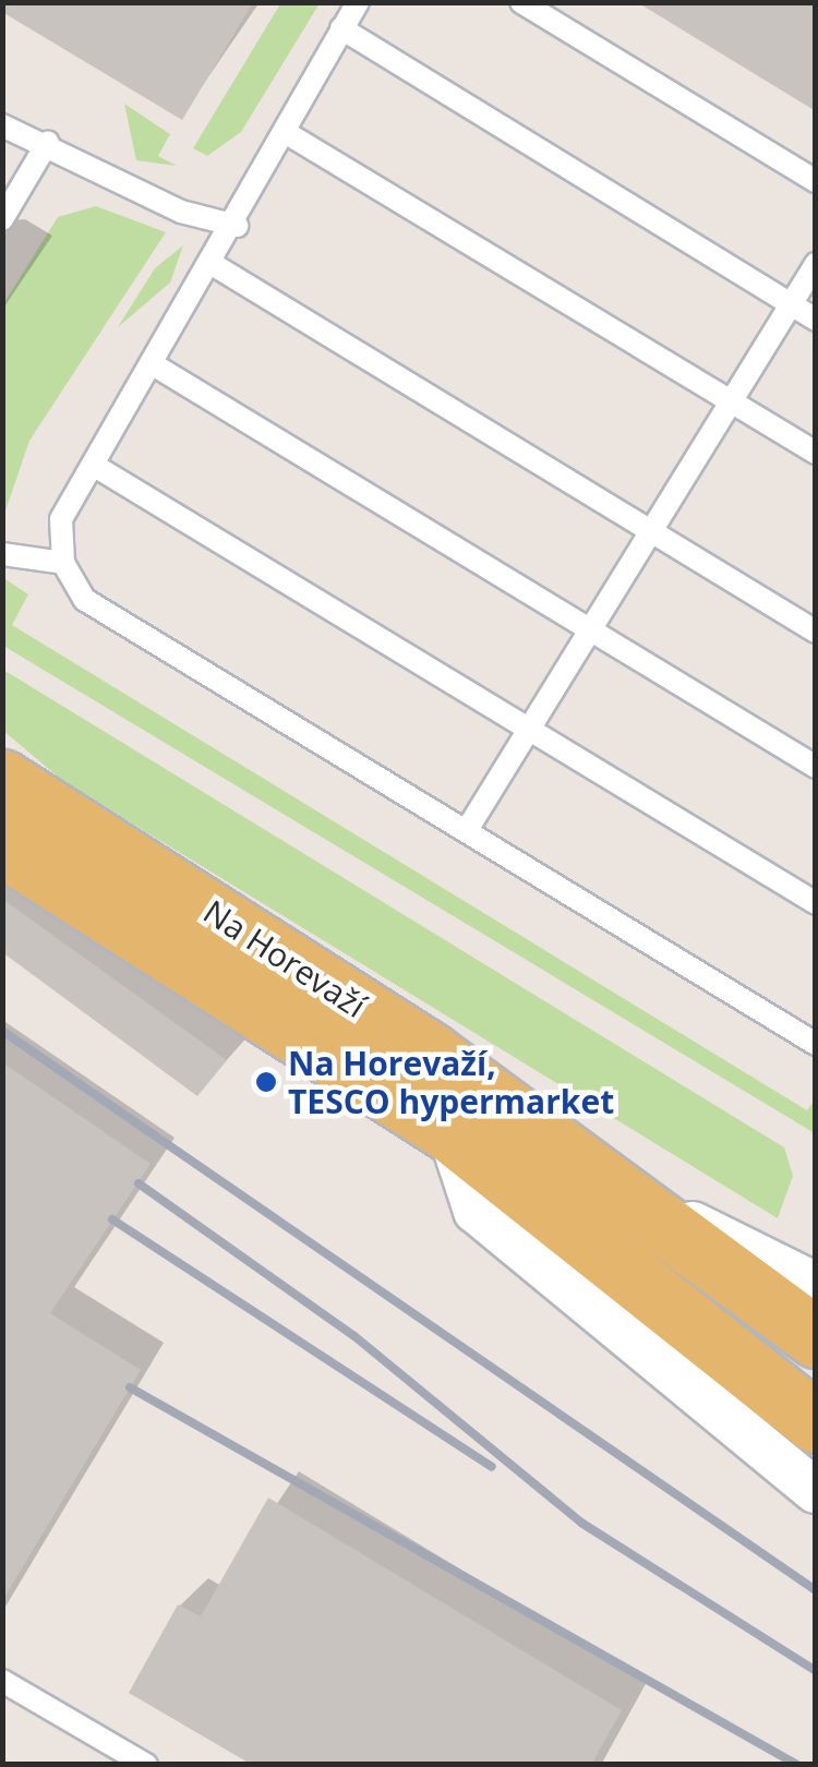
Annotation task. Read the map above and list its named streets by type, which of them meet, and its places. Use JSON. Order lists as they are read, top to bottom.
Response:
{
  "streets": {
    "main road": ["Na Horevaží"]
  },
  "places": ["Na Horevaží, TESCO hypermarket"]
}
